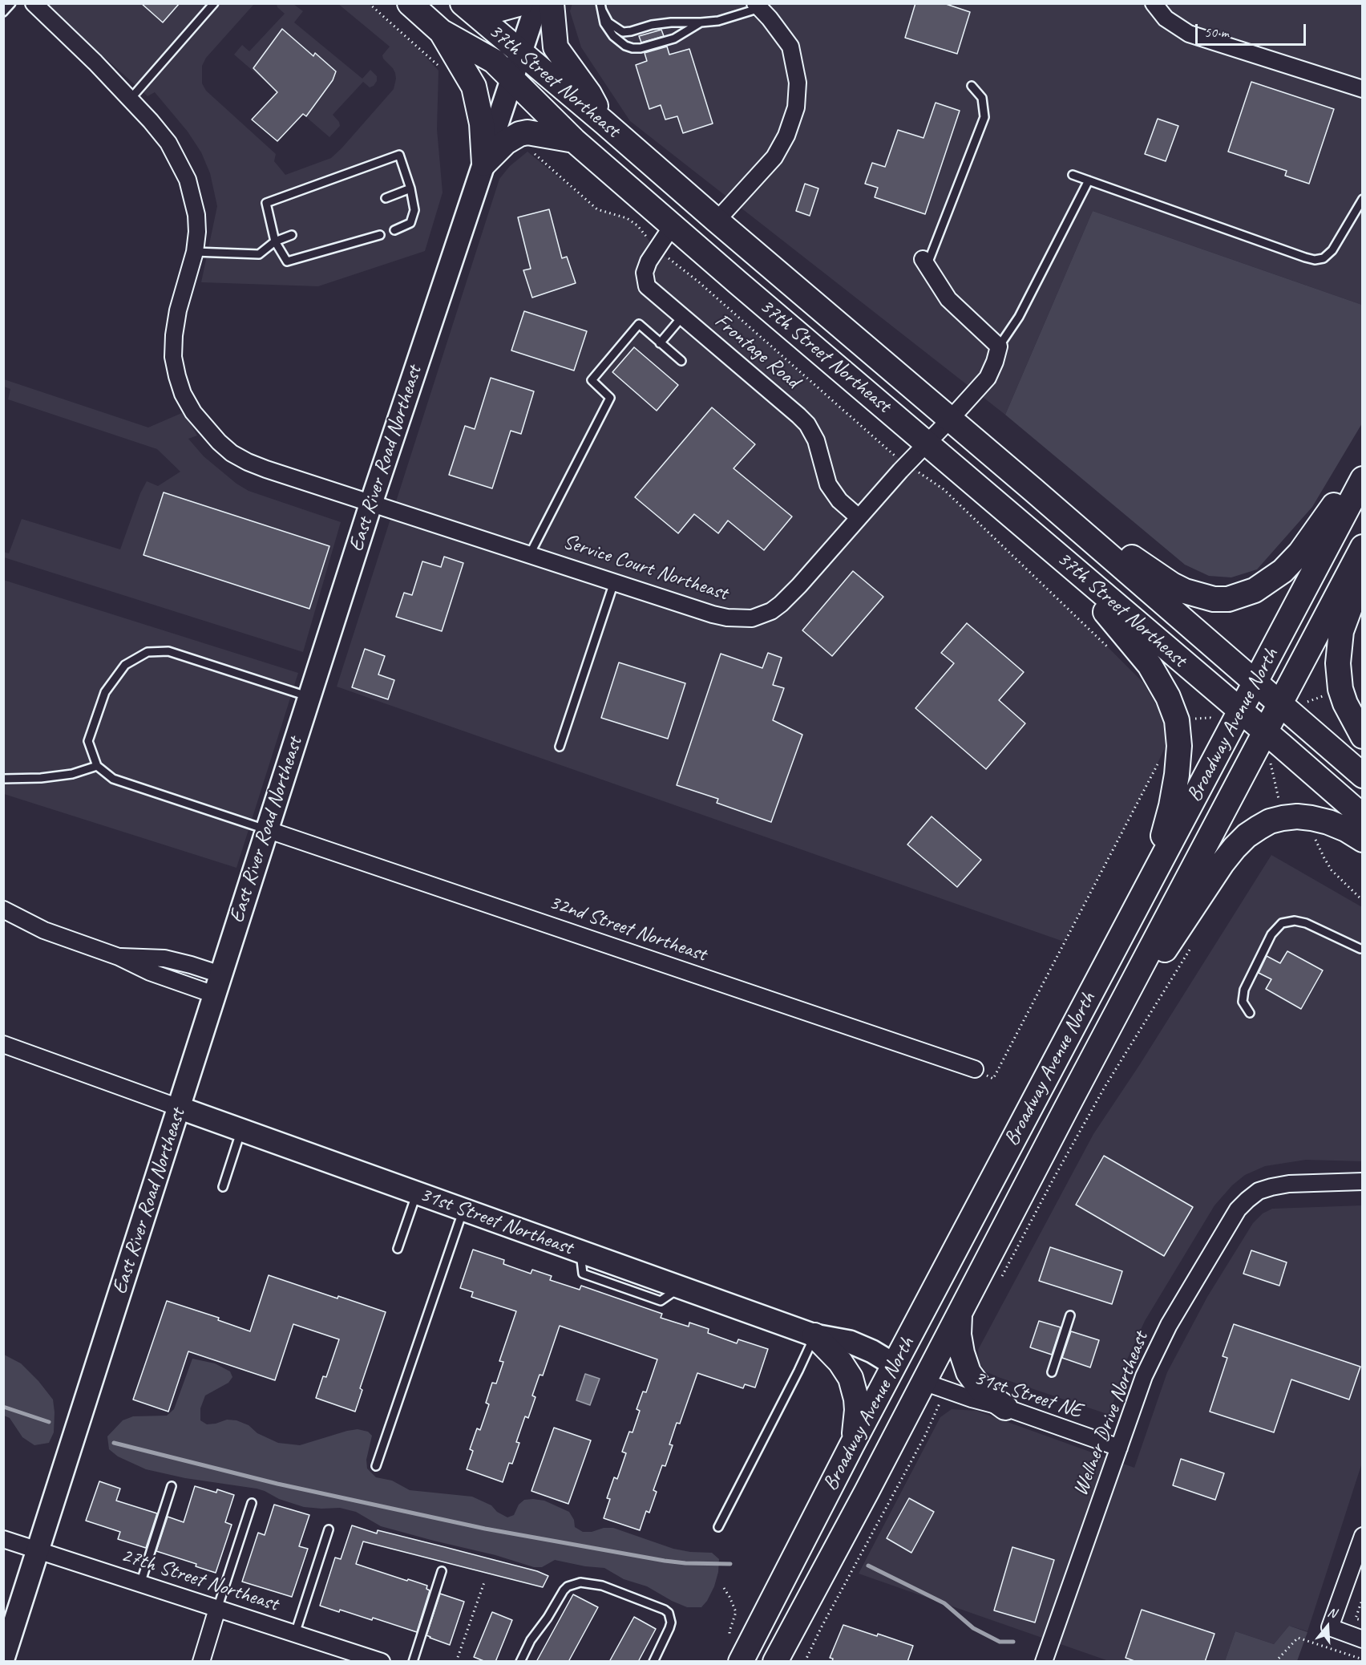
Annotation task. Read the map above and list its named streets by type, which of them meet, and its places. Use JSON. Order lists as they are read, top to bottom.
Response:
{
  "streets": {
    "main road": ["37th Street Northeast", "Broadway Avenue North"],
    "street": [
      "Frontage Road",
      "East River Road Northeast",
      "Service Court Northeast",
      "32nd Street Northeast",
      "31st Street Northeast",
      "31st Street NE",
      "Wellner Drive Northeast",
      "27th Street Northeast"
    ]
  },
  "crossings": [
    ["37th Street Northeast", "Frontage Road"],
    ["37th Street Northeast", "East River Road Northeast"],
    ["37th Street Northeast", "Service Court Northeast"],
    ["37th Street Northeast", "Broadway Avenue North"],
    ["Frontage Road", "Service Court Northeast"],
    ["East River Road Northeast", "Service Court Northeast"],
    ["East River Road Northeast", "32nd Street Northeast"],
    ["East River Road Northeast", "31st Street Northeast"],
    ["East River Road Northeast", "27th Street Northeast"],
    ["Broadway Avenue North", "31st Street Northeast"],
    ["Broadway Avenue North", "31st Street NE"],
    ["31st Street NE", "Wellner Drive Northeast"]
  ],
  "scale_bar": "50 m",
  "north": "top"
}
